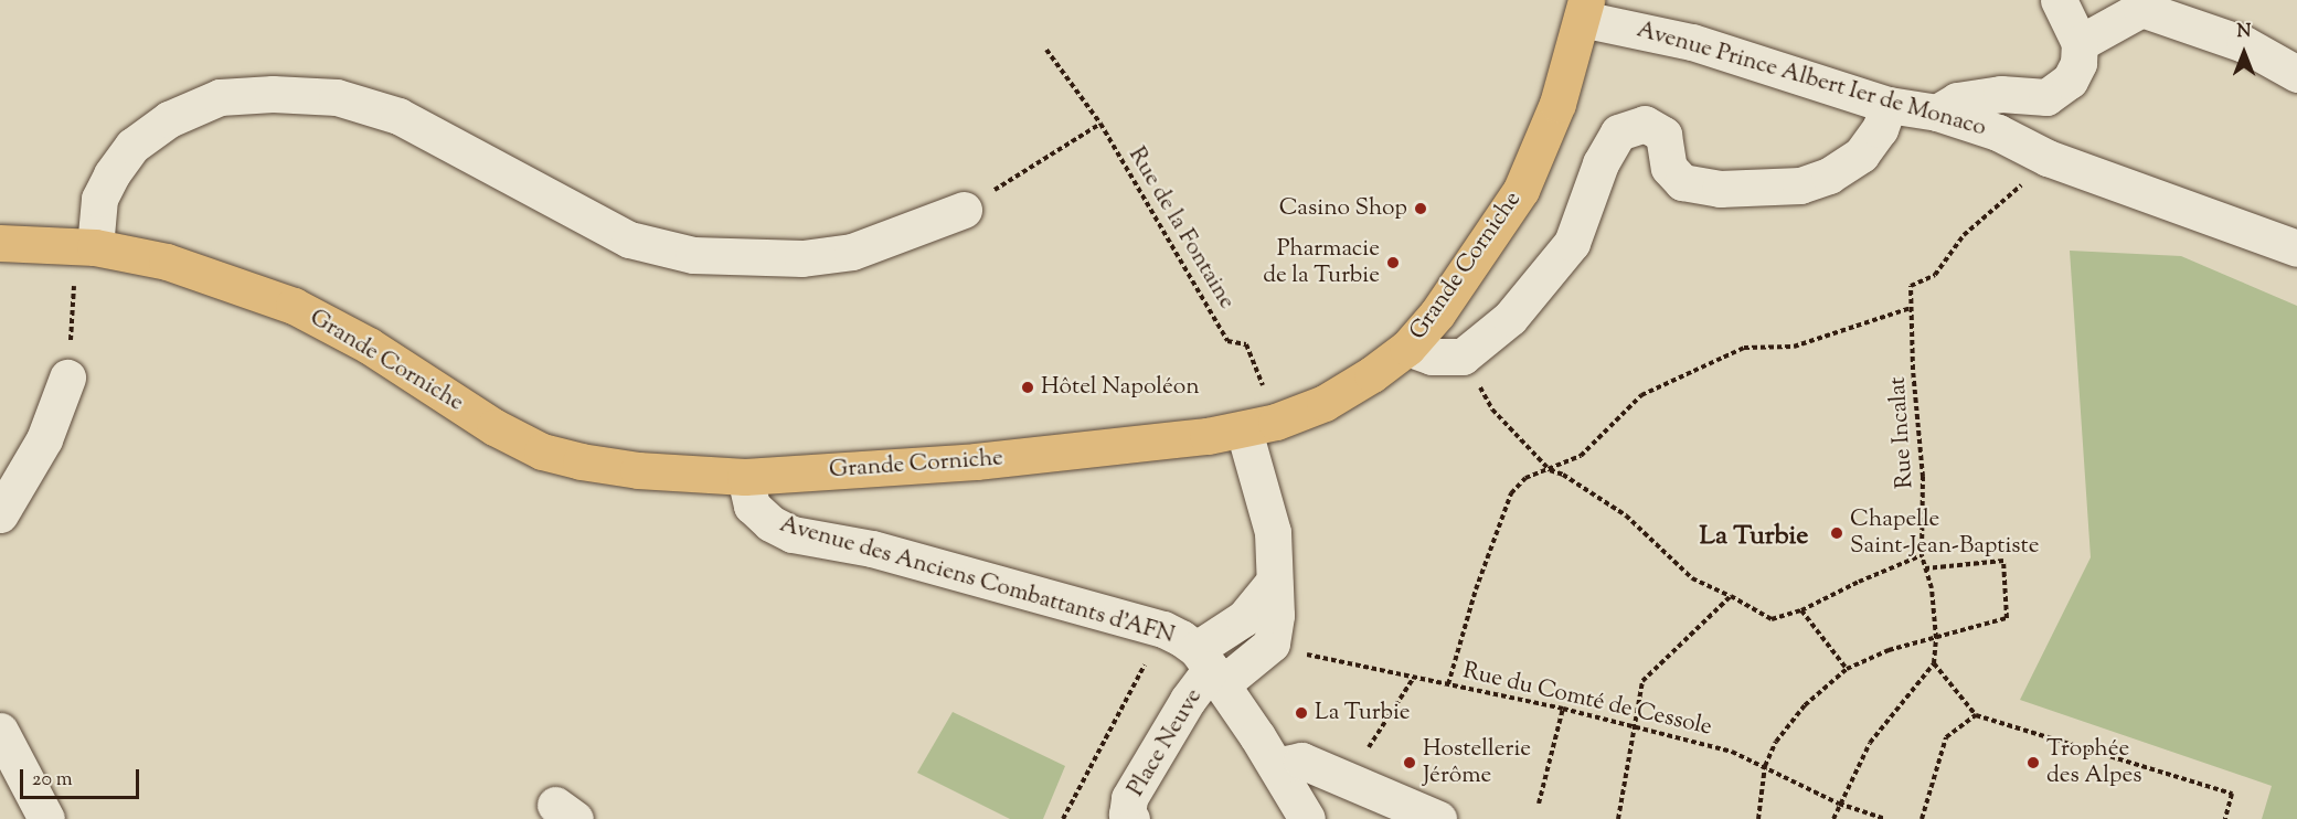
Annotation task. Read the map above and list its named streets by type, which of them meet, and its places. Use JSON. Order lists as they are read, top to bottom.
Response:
{
  "streets": {
    "main road": ["Grande Corniche"],
    "street": ["Avenue Prince Albert Ier de Monaco", "Avenue des Anciens Combattants d'AFN", "Place Neuve"],
    "path": ["Rue de la Fontaine", "Rue Incalat", "Rue du Comté de Cessole"]
  },
  "crossings": [
    ["Avenue Prince Albert Ier de Monaco", "Grande Corniche"],
    ["Rue de la Fontaine", "Grande Corniche"],
    ["Grande Corniche", "Avenue des Anciens Combattants d'AFN"],
    ["Avenue des Anciens Combattants d'AFN", "Place Neuve"]
  ],
  "districts": ["La Turbie"],
  "places": [
    "Casino Shop",
    "Pharmacie de la Turbie",
    "Hôtel Napoléon",
    "Chapelle Saint-Jean-Baptiste",
    "La Turbie",
    "Hostellerie Jérôme",
    "Trophée des Alpes"
  ],
  "scale_bar": "20 m",
  "north": "top"
}
